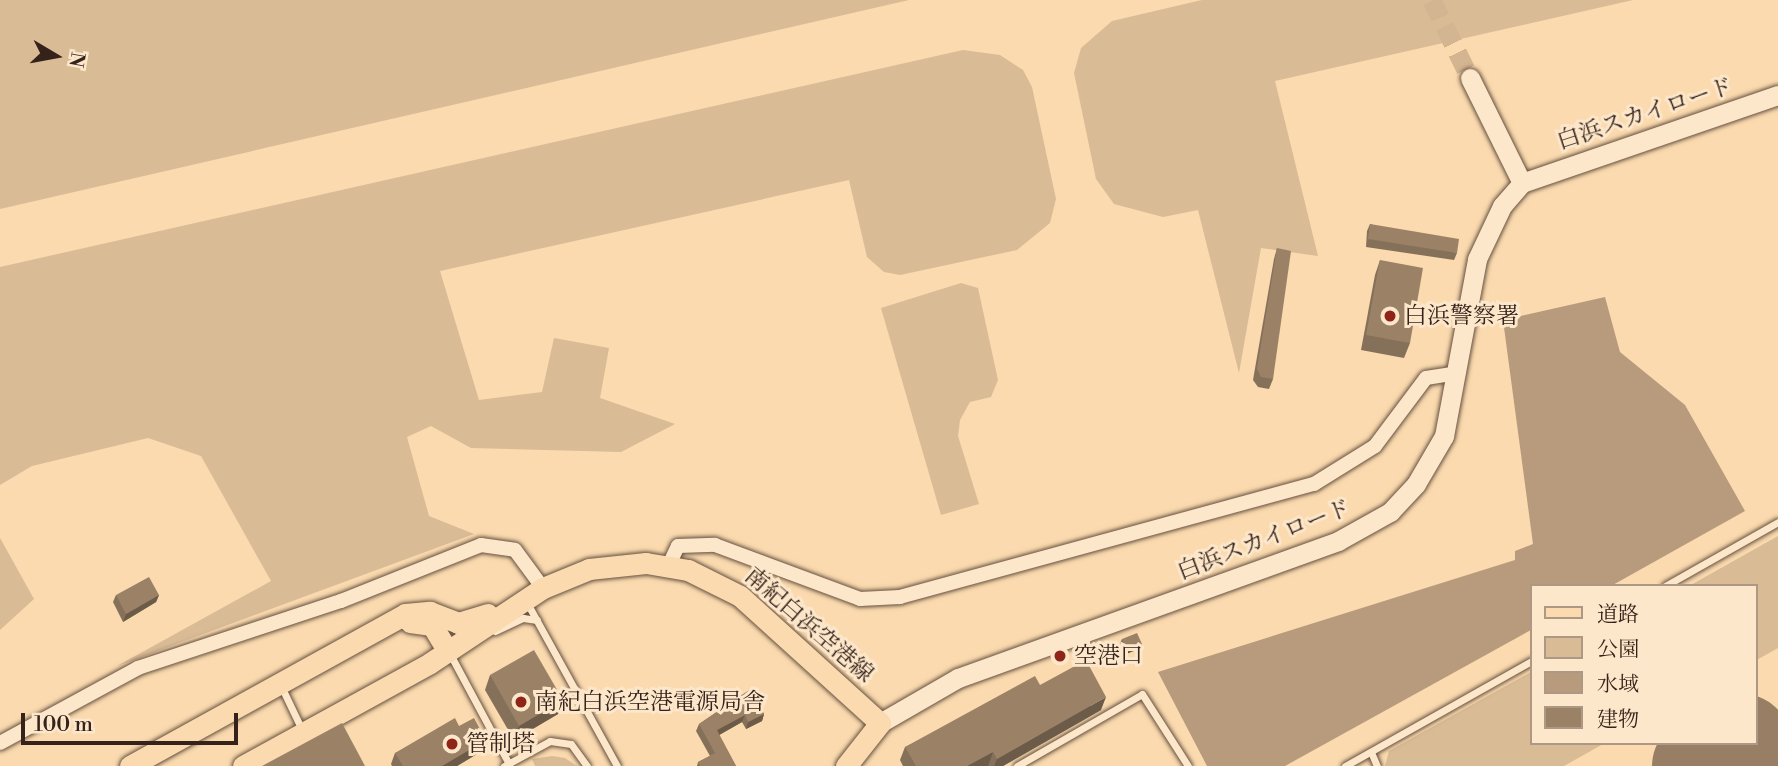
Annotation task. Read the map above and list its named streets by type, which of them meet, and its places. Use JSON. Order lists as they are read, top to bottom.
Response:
{
  "streets": {
    "main road": ["南紀白浜空港線"],
    "street": ["白浜スカイロード"]
  },
  "crossings": [
    ["白浜スカイロード", "南紀白浜空港線"]
  ],
  "places": [
    "白浜警察署",
    "空港口",
    "南紀白浜空港電源局舎",
    "管制塔"
  ],
  "legend": [
    "道路",
    "公園",
    "水域",
    "建物"
  ],
  "scale_bar": "100 m",
  "north": "right"
}
